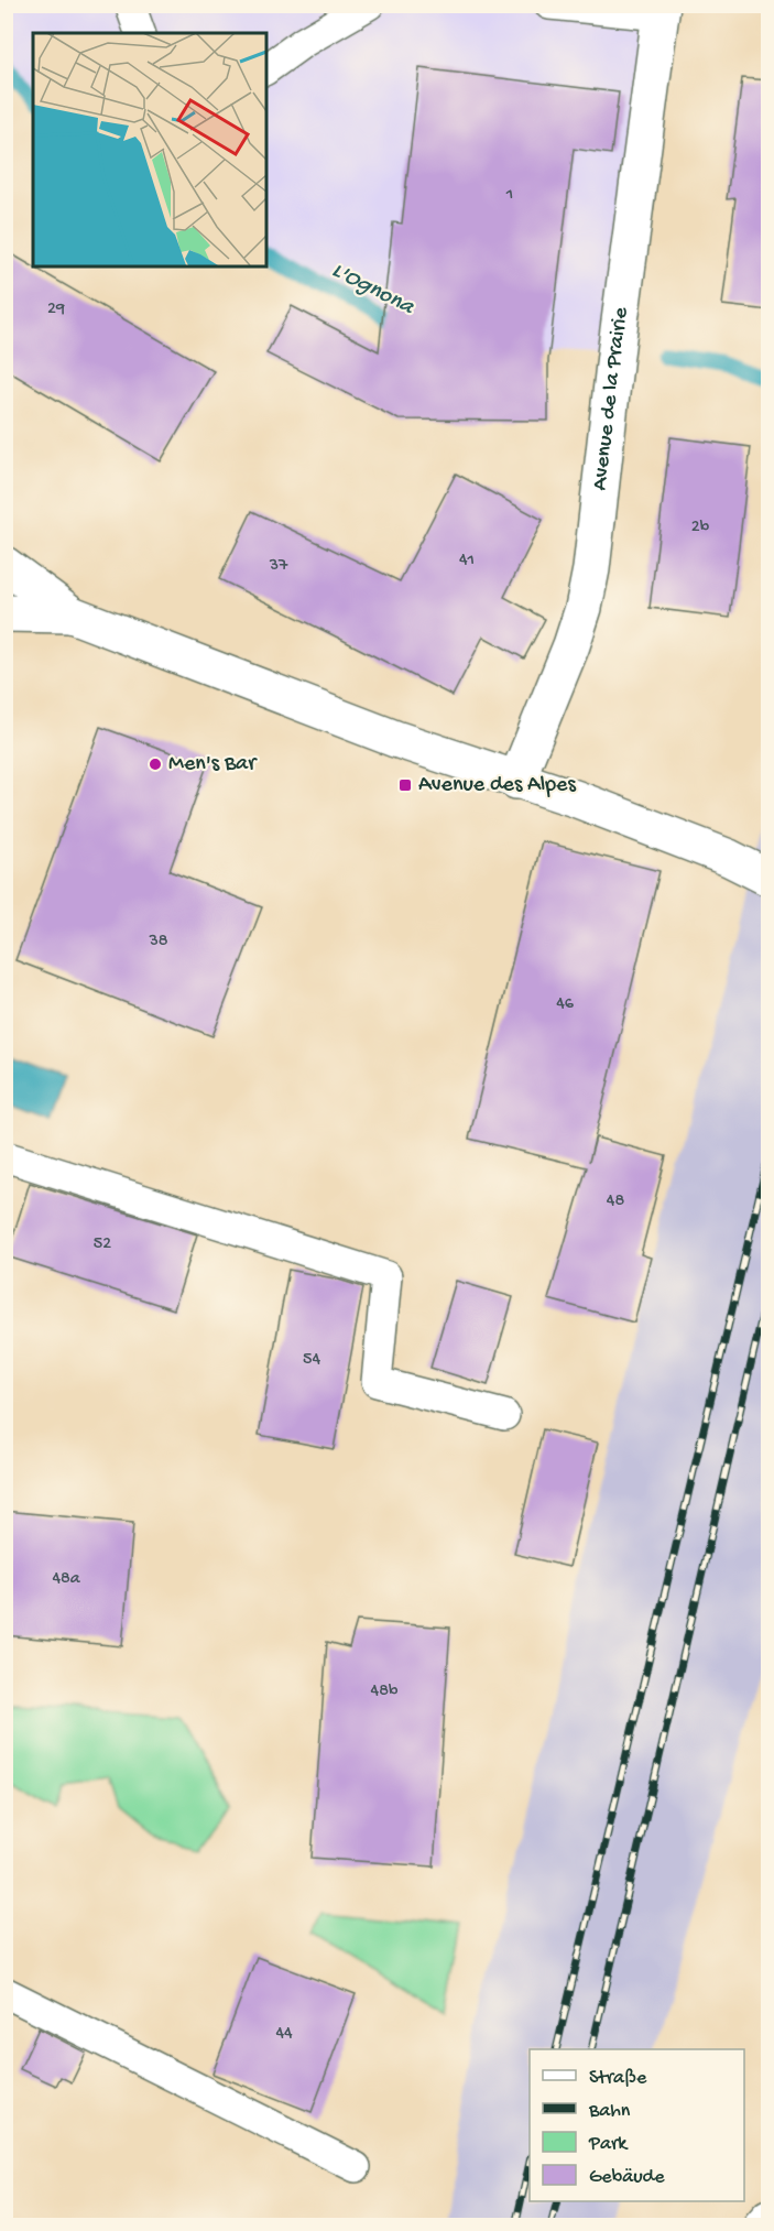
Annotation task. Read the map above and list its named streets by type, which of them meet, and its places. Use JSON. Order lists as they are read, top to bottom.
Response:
{
  "streets": {
    "street": ["Avenue de la Prairie"]
  },
  "water": ["L'Ognona"],
  "places": {
    "other": ["Men's Bar"],
    "transit": ["Avenue des Alpes"]
  },
  "house_numbers": [
    "1",
    "29",
    "2b",
    "41",
    "37",
    "38",
    "46",
    "48",
    "52",
    "54",
    "48a",
    "48b",
    "44"
  ],
  "legend": [
    "Straße",
    "Bahn",
    "Park",
    "Gebäude"
  ]
}
